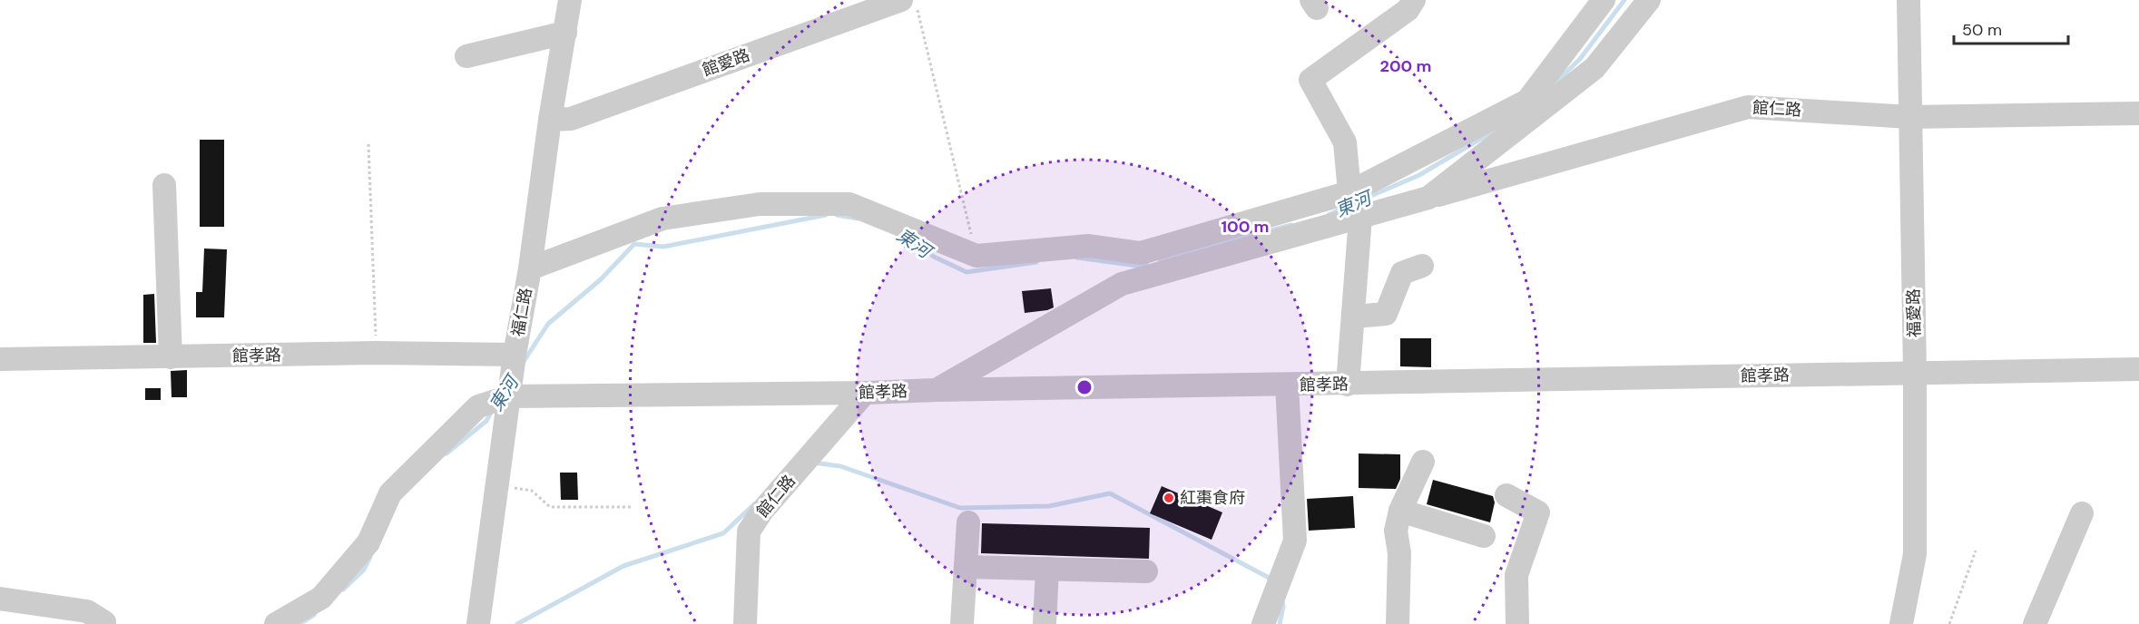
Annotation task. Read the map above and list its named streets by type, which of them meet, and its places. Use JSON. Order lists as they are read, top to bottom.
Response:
{
  "streets": {
    "street": [
      "館愛路",
      "館仁路",
      "福仁路",
      "福愛路",
      "館孝路"
    ]
  },
  "crossings": [
    ["館愛路", "福仁路"],
    ["館仁路", "福愛路"],
    ["館仁路", "館孝路"],
    ["福仁路", "館孝路"],
    ["福愛路", "館孝路"]
  ],
  "water": ["東河"],
  "places": ["紅棗食府"],
  "scale_bar": "50 m",
  "rings": ["200 m", "100 m"]
}
